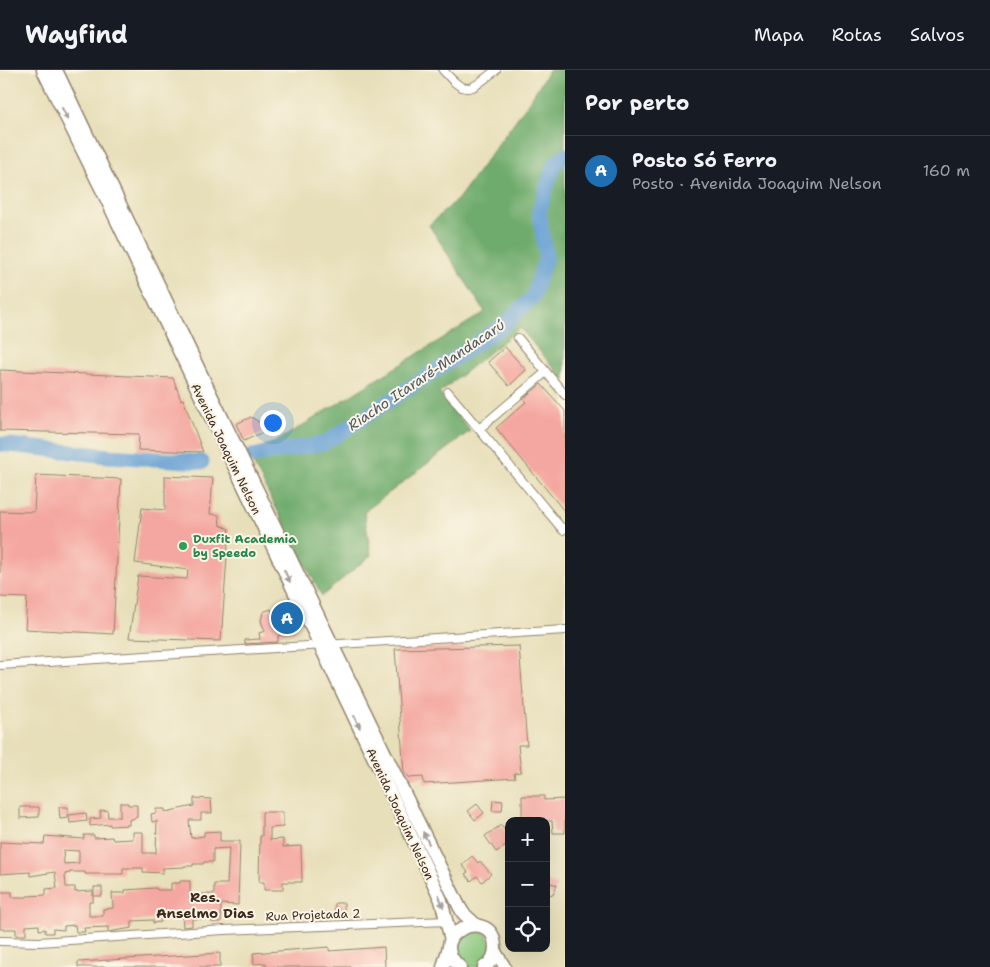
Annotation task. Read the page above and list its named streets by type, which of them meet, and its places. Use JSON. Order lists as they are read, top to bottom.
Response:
{
  "streets": {
    "main road": ["Avenida Joaquim Nelson"],
    "street": ["Rua Projetada 2"]
  },
  "crossings": [
    ["Avenida Joaquim Nelson", "Rua Projetada 2"]
  ],
  "districts": ["Res. Anselmo Dias"],
  "water": ["Riacho Itararé-Mandacarú"],
  "places": ["Duxfit Academia by Speedo"],
  "page": {
    "header": "Wayfind",
    "nav": ["Mapa", "Rotas", "Salvos"],
    "heading": "Por perto",
    "list": [
      {
        "mark": "A",
        "name": "Posto Só Ferro",
        "note": "Posto · Avenida Joaquim Nelson",
        "value": "160 m"
      }
    ],
    "pins": "A",
    "map_buttons": ["+", "−"]
  }
}
